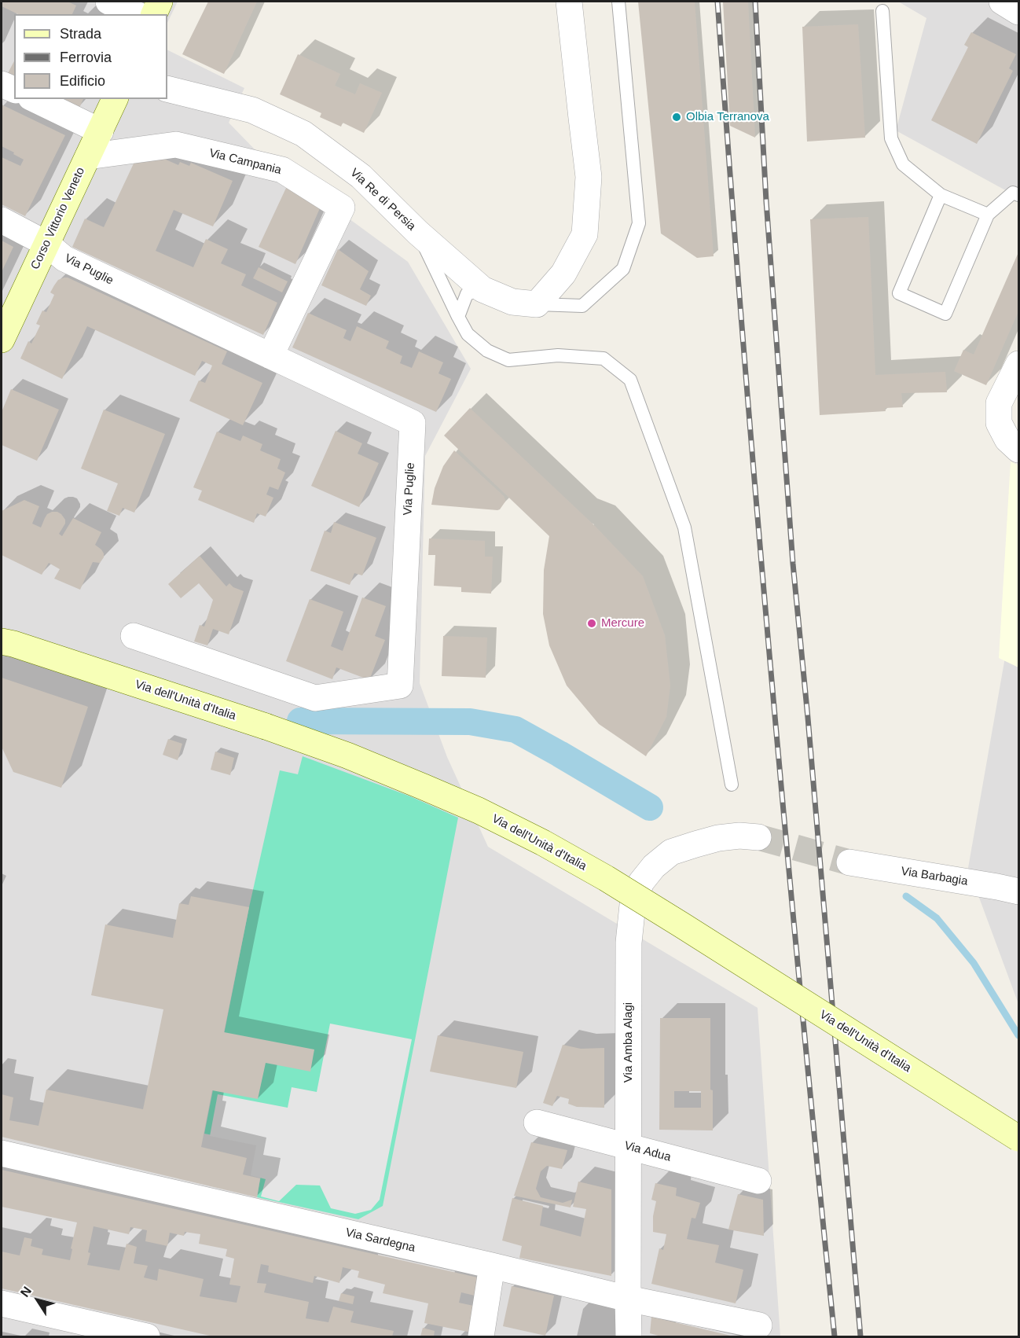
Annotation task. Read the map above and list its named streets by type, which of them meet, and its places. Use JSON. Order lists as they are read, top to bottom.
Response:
{
  "streets": {
    "main road": ["Corso Vittorio Veneto", "Via dell'Unità d'Italia"],
    "street": [
      "Via Campania",
      "Via Re di Persia",
      "Via Puglie",
      "Via Barbagia",
      "Via Amba Alagi",
      "Via Adua",
      "Via Sardegna"
    ]
  },
  "crossings": [
    ["Via Campania", "Corso Vittorio Veneto"],
    ["Via Campania", "Via Puglie"],
    ["Corso Vittorio Veneto", "Via Puglie"],
    ["Via Amba Alagi", "Via Adua"],
    ["Via Amba Alagi", "Via Sardegna"]
  ],
  "places": ["Olbia Terranova", "Mercure"],
  "legend": ["Strada", "Ferrovia", "Edificio"],
  "north": "top left"
}
